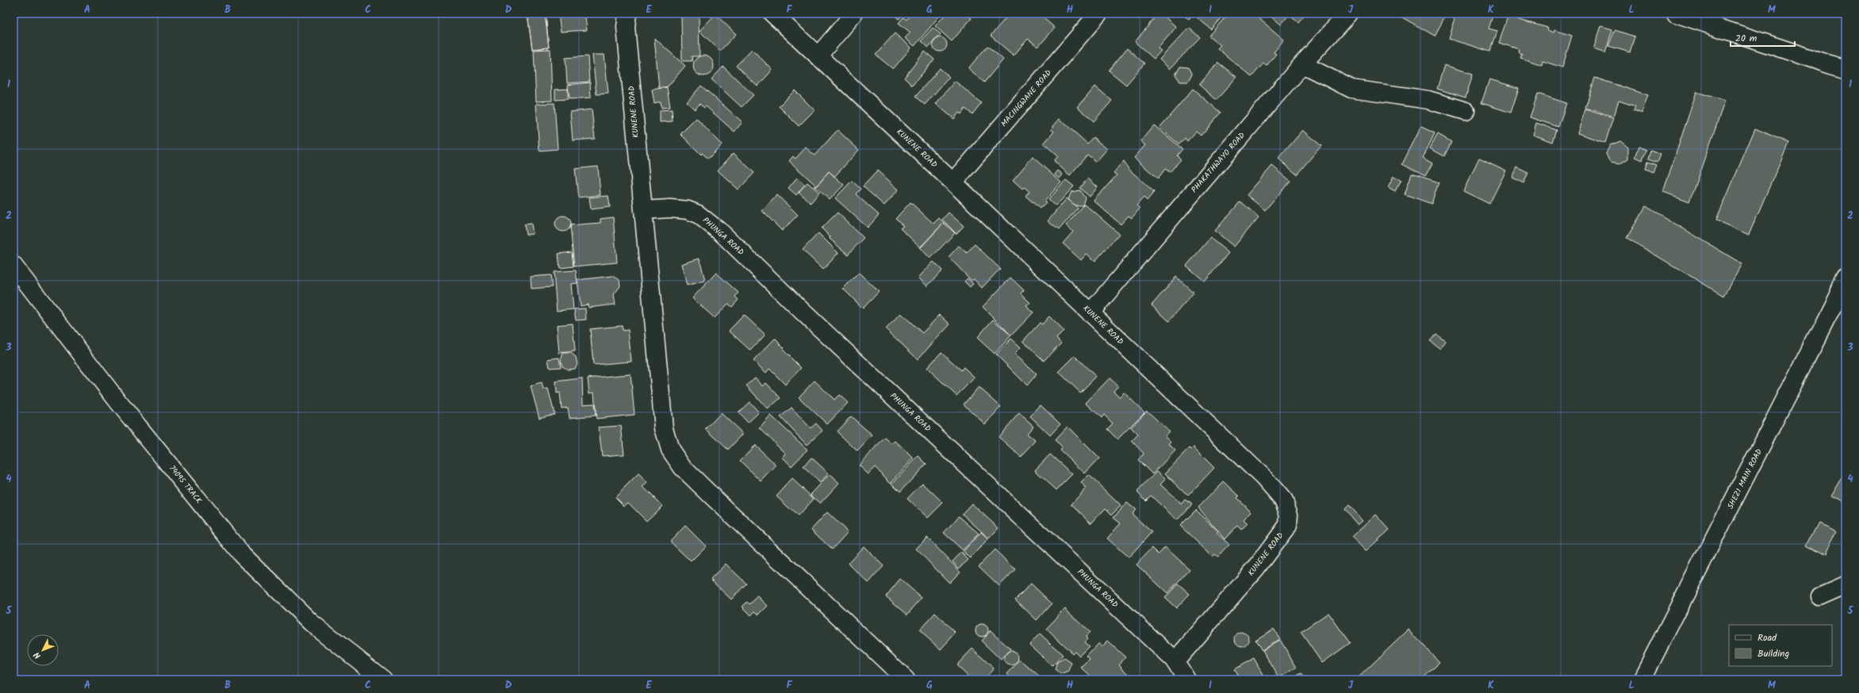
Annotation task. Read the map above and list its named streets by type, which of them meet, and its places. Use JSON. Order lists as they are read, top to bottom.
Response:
{
  "streets": {
    "street": [
      "MACINGWANE ROAD",
      "KUNENE ROAD",
      "PHAKATHWAYO ROAD",
      "PHUNGA ROAD",
      "SHEZI MAIN ROAD",
      "74095 TRACK"
    ]
  },
  "crossings": [
    ["MACINGWANE ROAD", "KUNENE ROAD"],
    ["KUNENE ROAD", "PHAKATHWAYO ROAD"],
    ["KUNENE ROAD", "PHUNGA ROAD"]
  ],
  "legend": ["Road", "Building"],
  "scale_bar": "20 m",
  "north": "bottom left",
  "grid": {
    "columns": [
      "A",
      "B",
      "C",
      "D",
      "E",
      "F",
      "G",
      "H",
      "I",
      "J",
      "K",
      "L",
      "M"
    ],
    "rows": [
      "1",
      "2",
      "3",
      "4",
      "5"
    ]
  }
}
